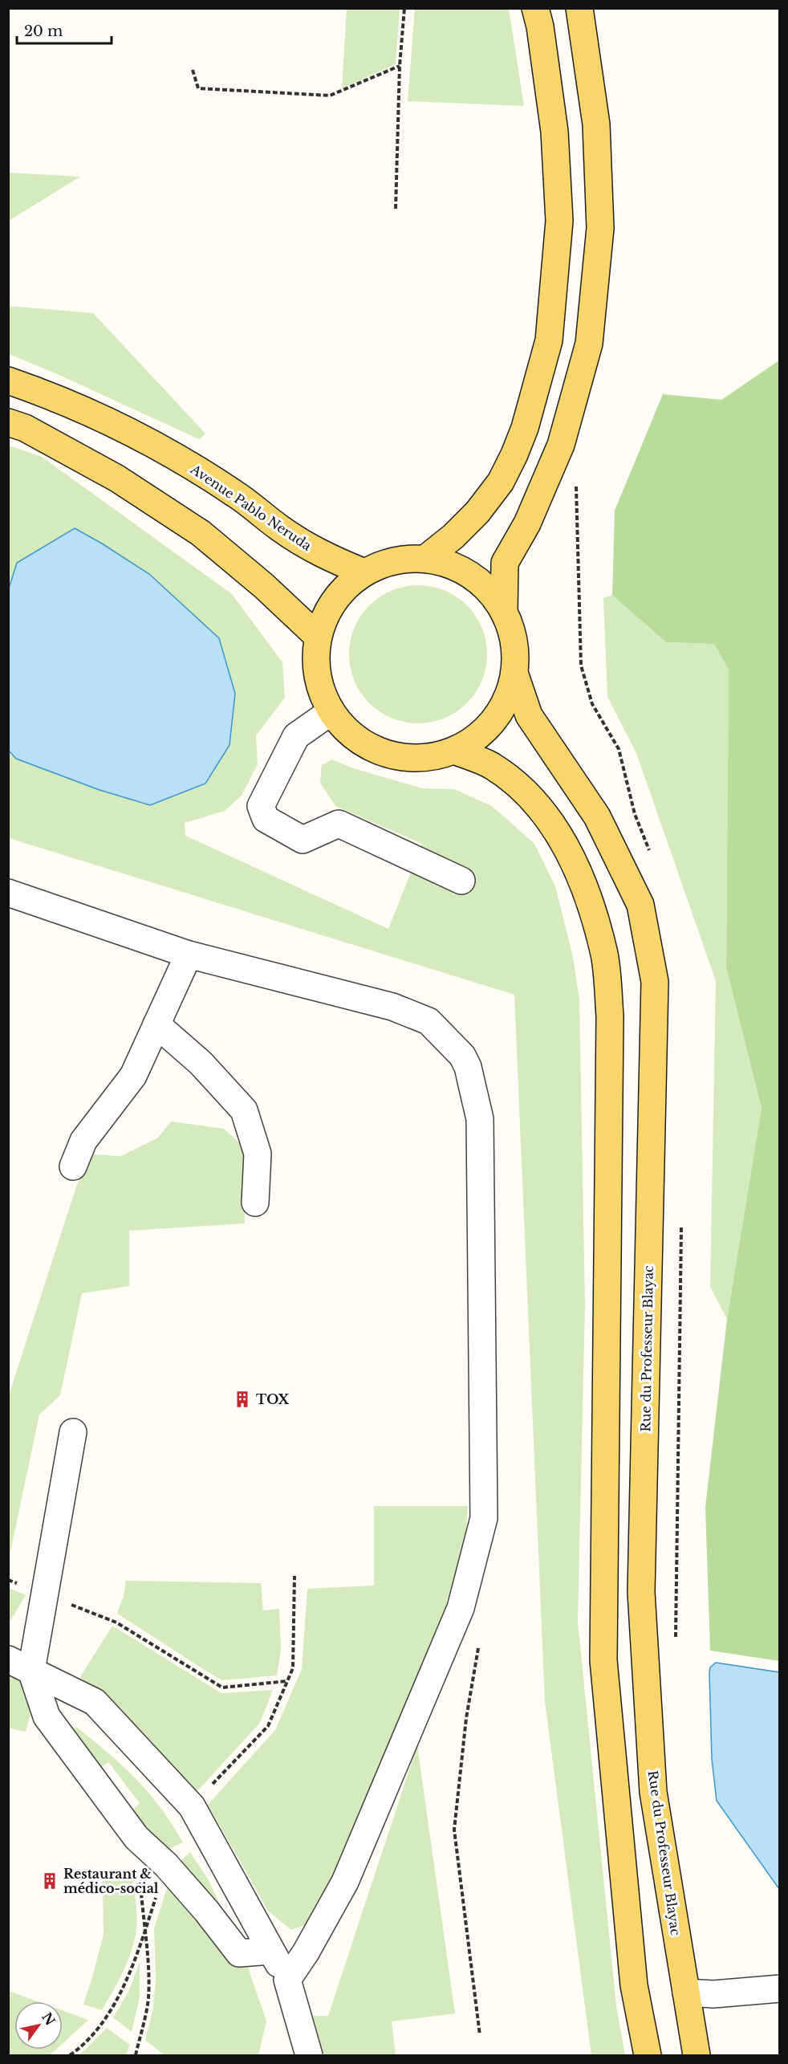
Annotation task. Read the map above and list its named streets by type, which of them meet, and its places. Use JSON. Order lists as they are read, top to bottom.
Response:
{
  "streets": {
    "main road": ["Avenue Pablo Neruda", "Rue du Professeur Blayac"]
  },
  "places": {
    "building": ["TOX", "Restaurant & médico-social"]
  },
  "scale_bar": "20 m",
  "north": "top right"
}
